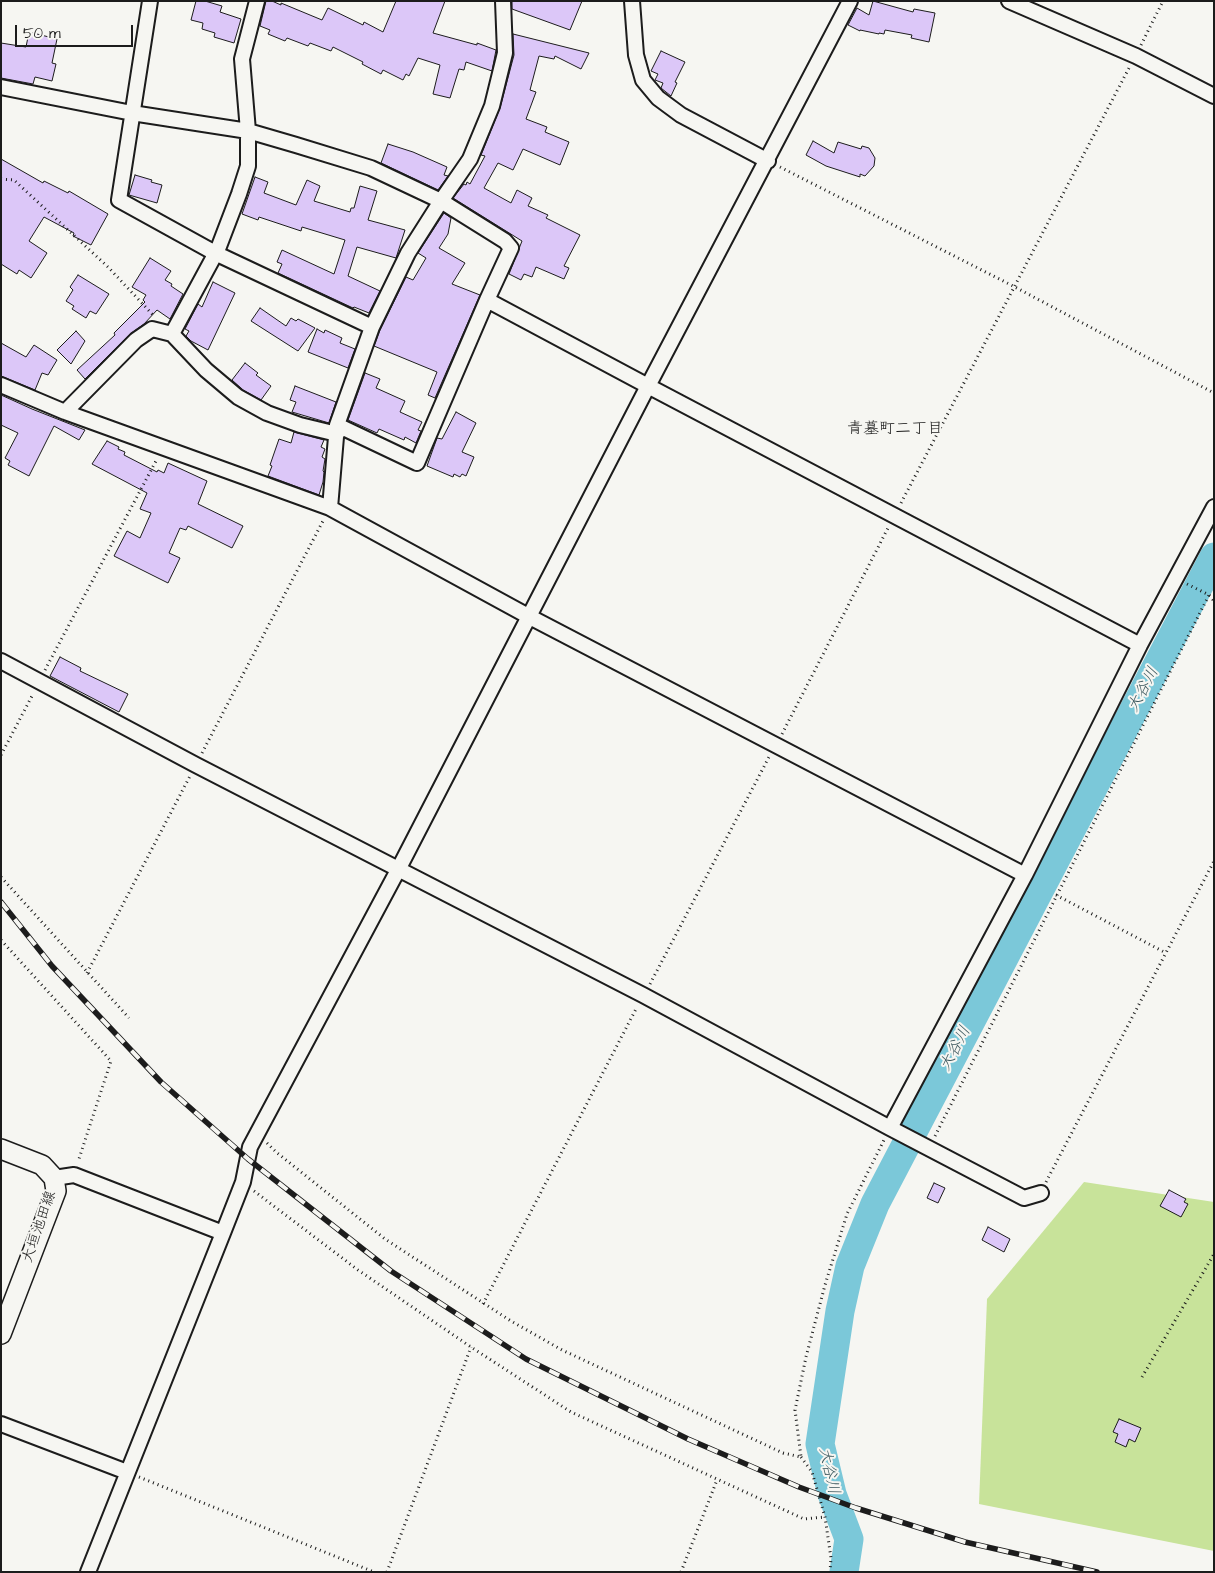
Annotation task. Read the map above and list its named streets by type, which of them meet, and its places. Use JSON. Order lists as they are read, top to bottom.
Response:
{
  "streets": {
    "main road": ["大垣池田線"]
  },
  "districts": ["青墓町二丁目"],
  "water": ["大谷川"],
  "scale_bar": "50 m"
}
